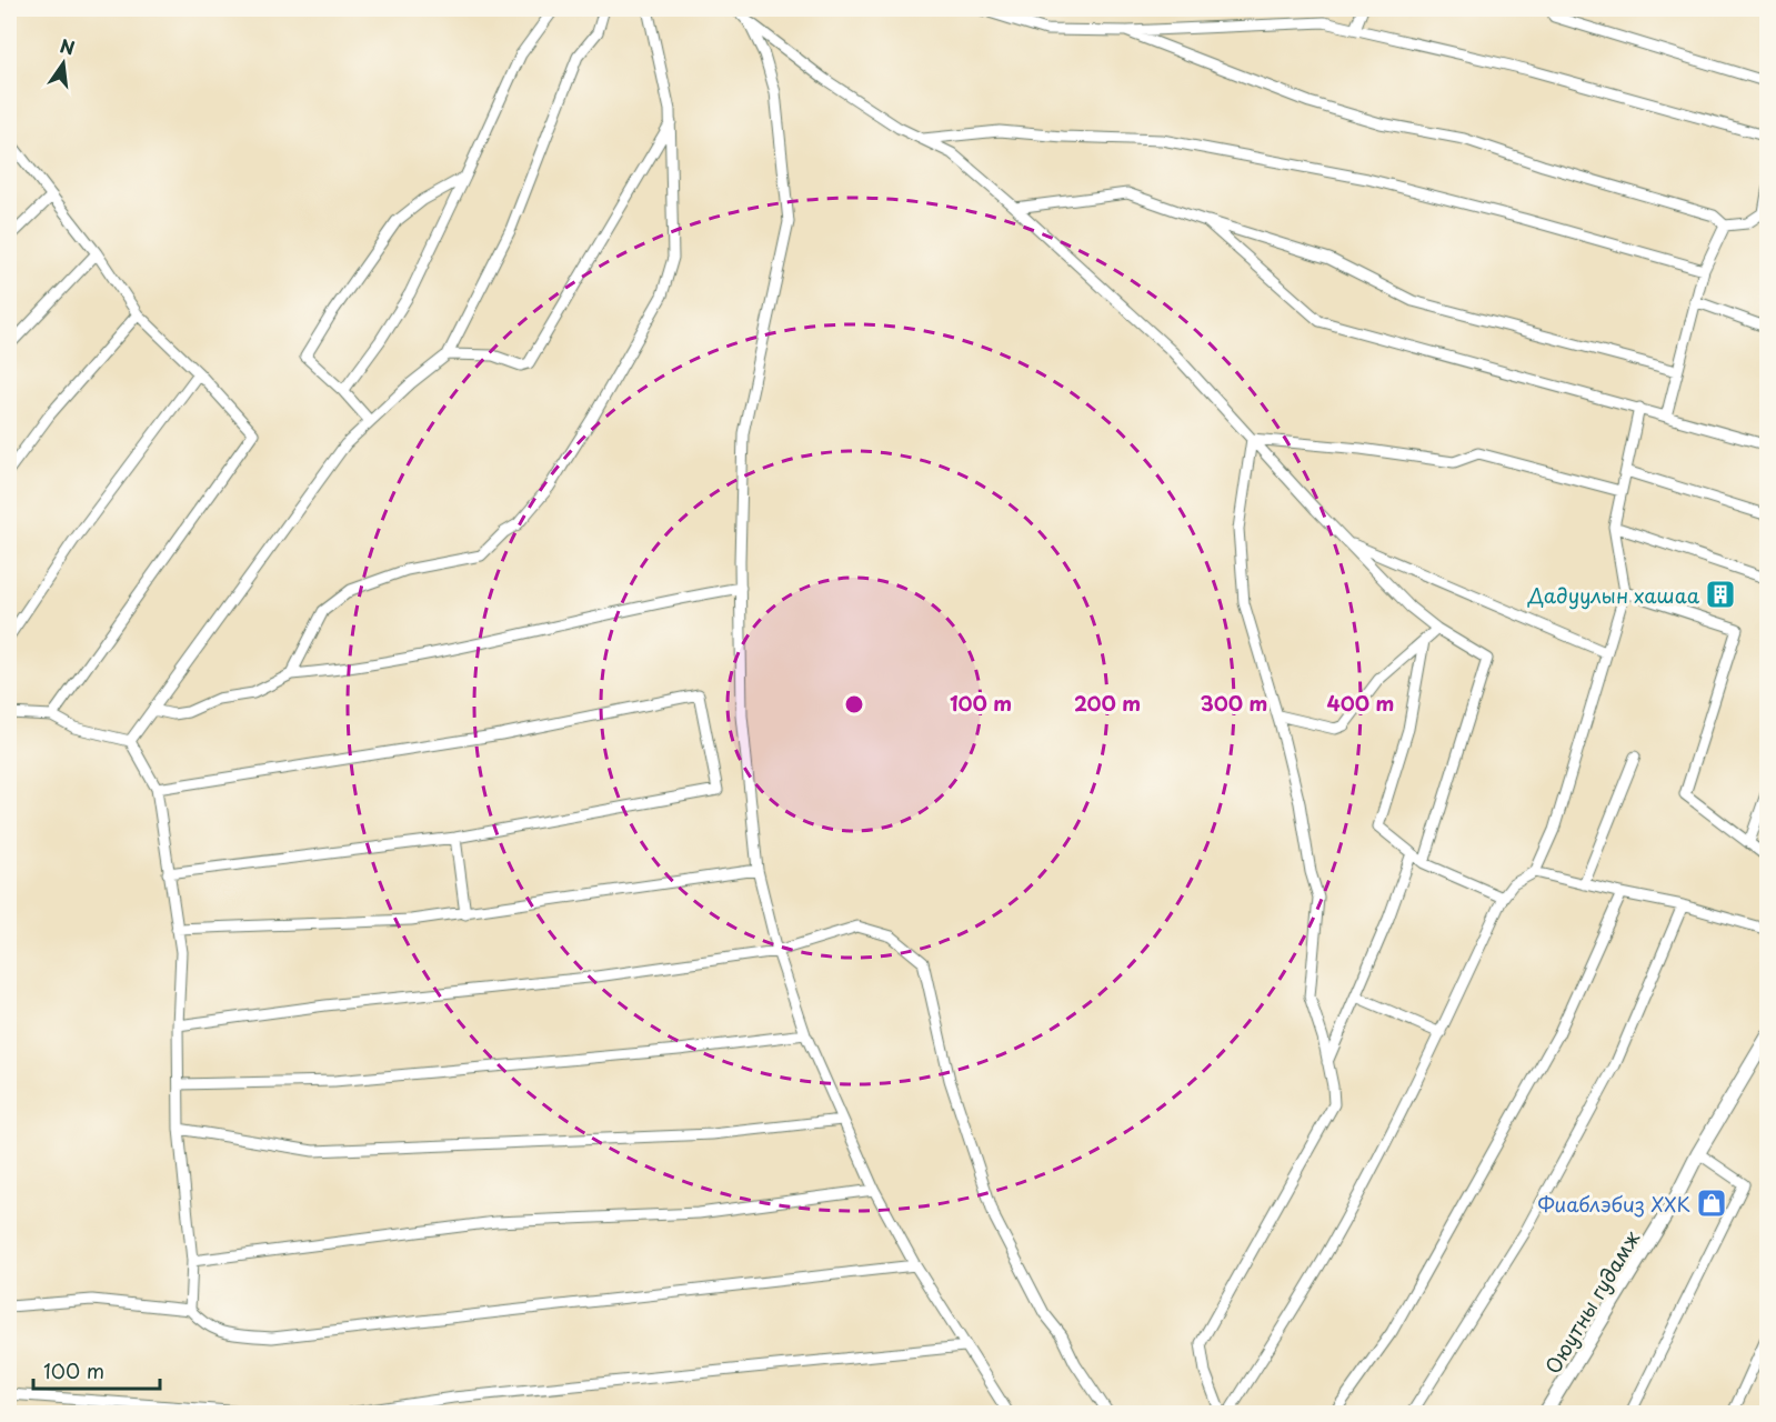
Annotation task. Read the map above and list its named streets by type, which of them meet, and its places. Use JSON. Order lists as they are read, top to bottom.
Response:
{
  "streets": {
    "street": ["Оюутны гудамж"]
  },
  "places": {
    "building": ["Дадуулын хашаа"],
    "shop": ["Фиаблэбиз ХХК"]
  },
  "scale_bar": "100 m",
  "north": "top",
  "rings": [
    "100 m",
    "200 m",
    "300 m",
    "400 m"
  ]
}
